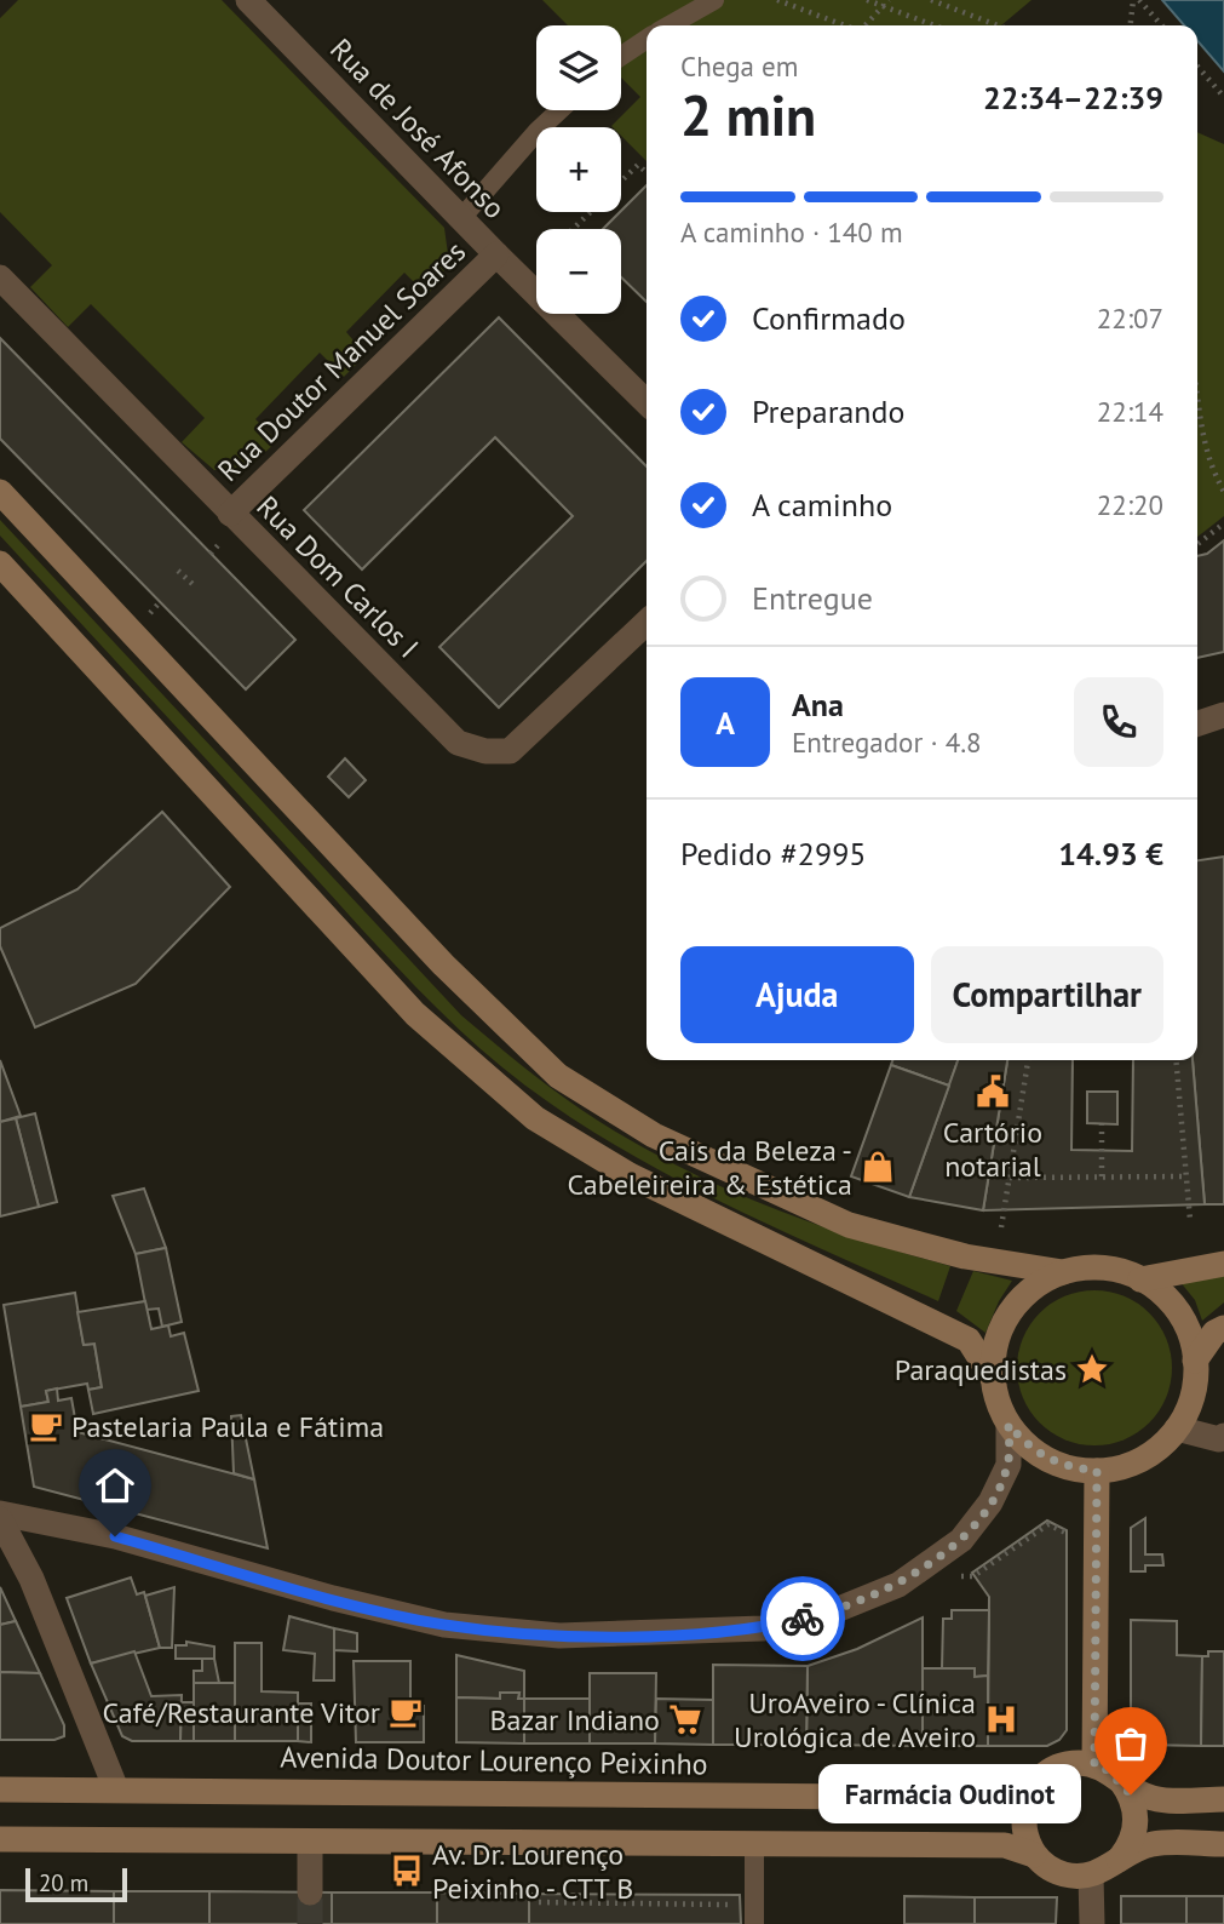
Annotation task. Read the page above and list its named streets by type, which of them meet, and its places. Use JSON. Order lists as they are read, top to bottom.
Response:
{
  "streets": {
    "main road": ["Avenida Doutor Lourenço Peixinho"],
    "street": ["Rua de José Afonso", "Rua Doutor Manuel Soares", "Rua Dom Carlos I"]
  },
  "crossings": [
    ["Rua de José Afonso", "Rua Doutor Manuel Soares"],
    ["Rua Doutor Manuel Soares", "Rua Dom Carlos I"]
  ],
  "places": {
    "public building": ["Cartório notarial"],
    "shop": ["Cais da Beleza - Cabeleireira & Estética"],
    "place": ["Paraquedistas"],
    "cafe": ["Pastelaria Paula e Fátima", "Café/Restaurante Vitor"],
    "supermarket": ["Bazar Indiano"],
    "hospital": ["UroAveiro - Clínica Urológica de Aveiro"],
    "other": ["Farmácia Oudinot"],
    "bus stop": ["Av. Dr. Lourenço Peixinho - CTT B"]
  },
  "scale_bar": "20 m",
  "page": {
    "map_buttons": ["+", "−"],
    "heading": ["2 min", "Chega em", "22:34–22:39"],
    "panel": [
      "Ana",
      "Entregador · 4.8",
      "Pedido #2995",
      "14.93 €"
    ],
    "bar": "A caminho · 140 m",
    "list": [
      ["Confirmado", "22:07"],
      ["Preparando", "22:14"],
      ["A caminho", "22:20"],
      "Entregue"
    ],
    "round": "A",
    "buttons": ["Ajuda", "Compartilhar"],
    "bubble": "Farmácia Oudinot",
    "scale": "20 m"
  }
}
